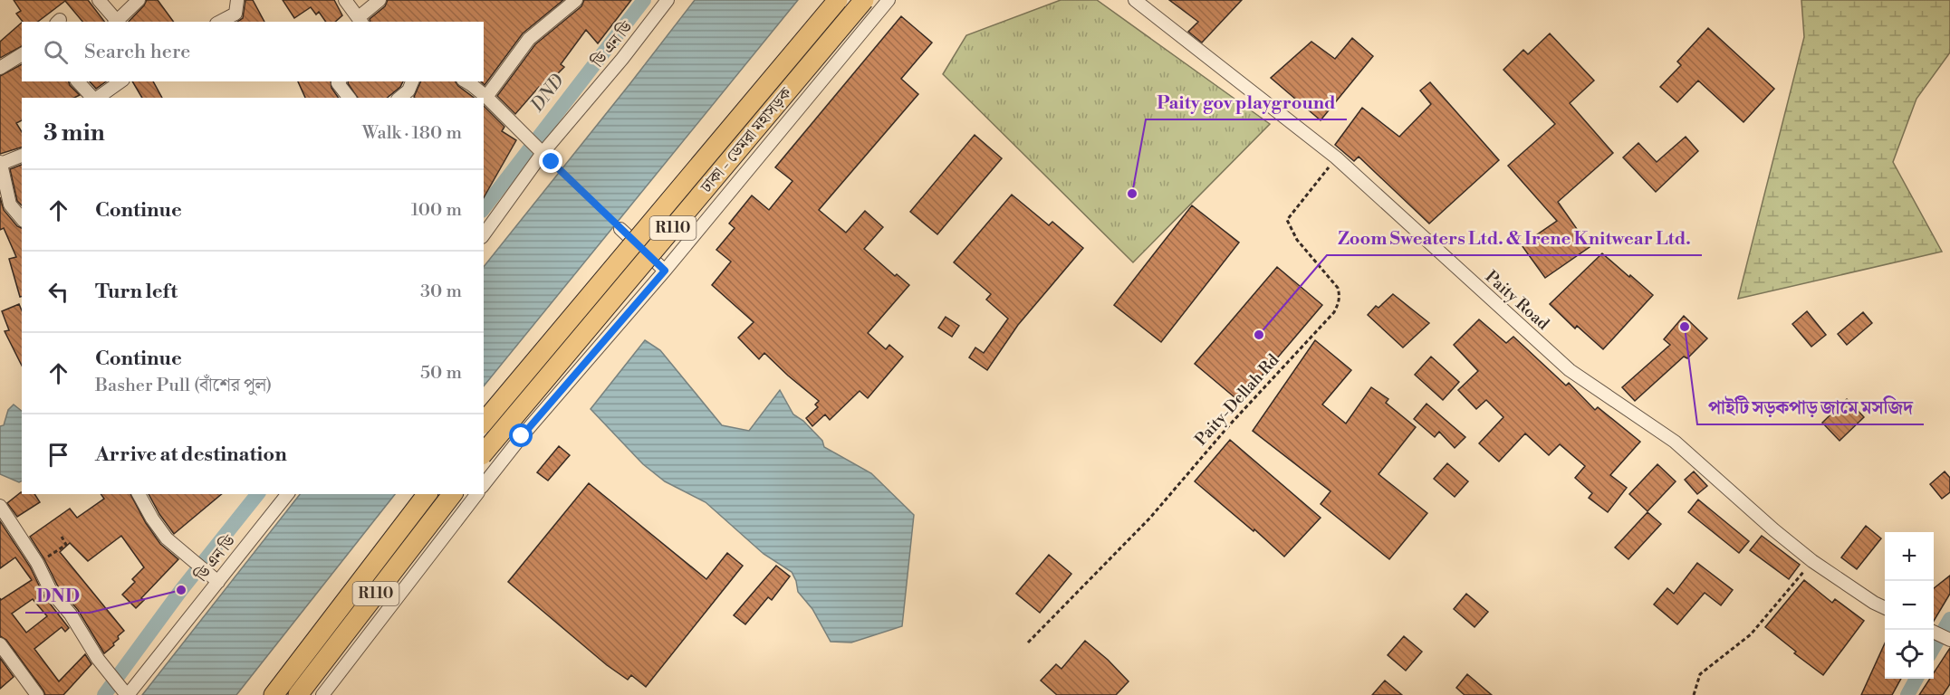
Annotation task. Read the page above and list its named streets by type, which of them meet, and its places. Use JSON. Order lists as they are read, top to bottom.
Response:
{
  "streets": {
    "main road": ["ঢাকা - ডেমরা মহাসড়ক", "R110"],
    "street": ["ডি এন ডি", "Paity Road"],
    "path": ["Paity-Dellah Rd"]
  },
  "crossings": [
    ["Paity Road", "Paity-Dellah Rd"]
  ],
  "water": ["DND"],
  "places": [
    "Paity gov playground",
    "পাইটি সড়কপাড় জামে মসজিদ",
    "Zoom Sweaters Ltd. & Irene Knitwear Ltd.",
    "DND"
  ],
  "page": {
    "search": "Search here",
    "heading": ["3 min", "Walk · 180 m"],
    "list": [
      ["Continue", "100 m"],
      ["Turn left", "30 m"],
      ["Continue", "Basher Pull (বাঁশের পুল)", "50 m"],
      "Arrive at destination"
    ],
    "map_buttons": ["+", "−"]
  }
}
